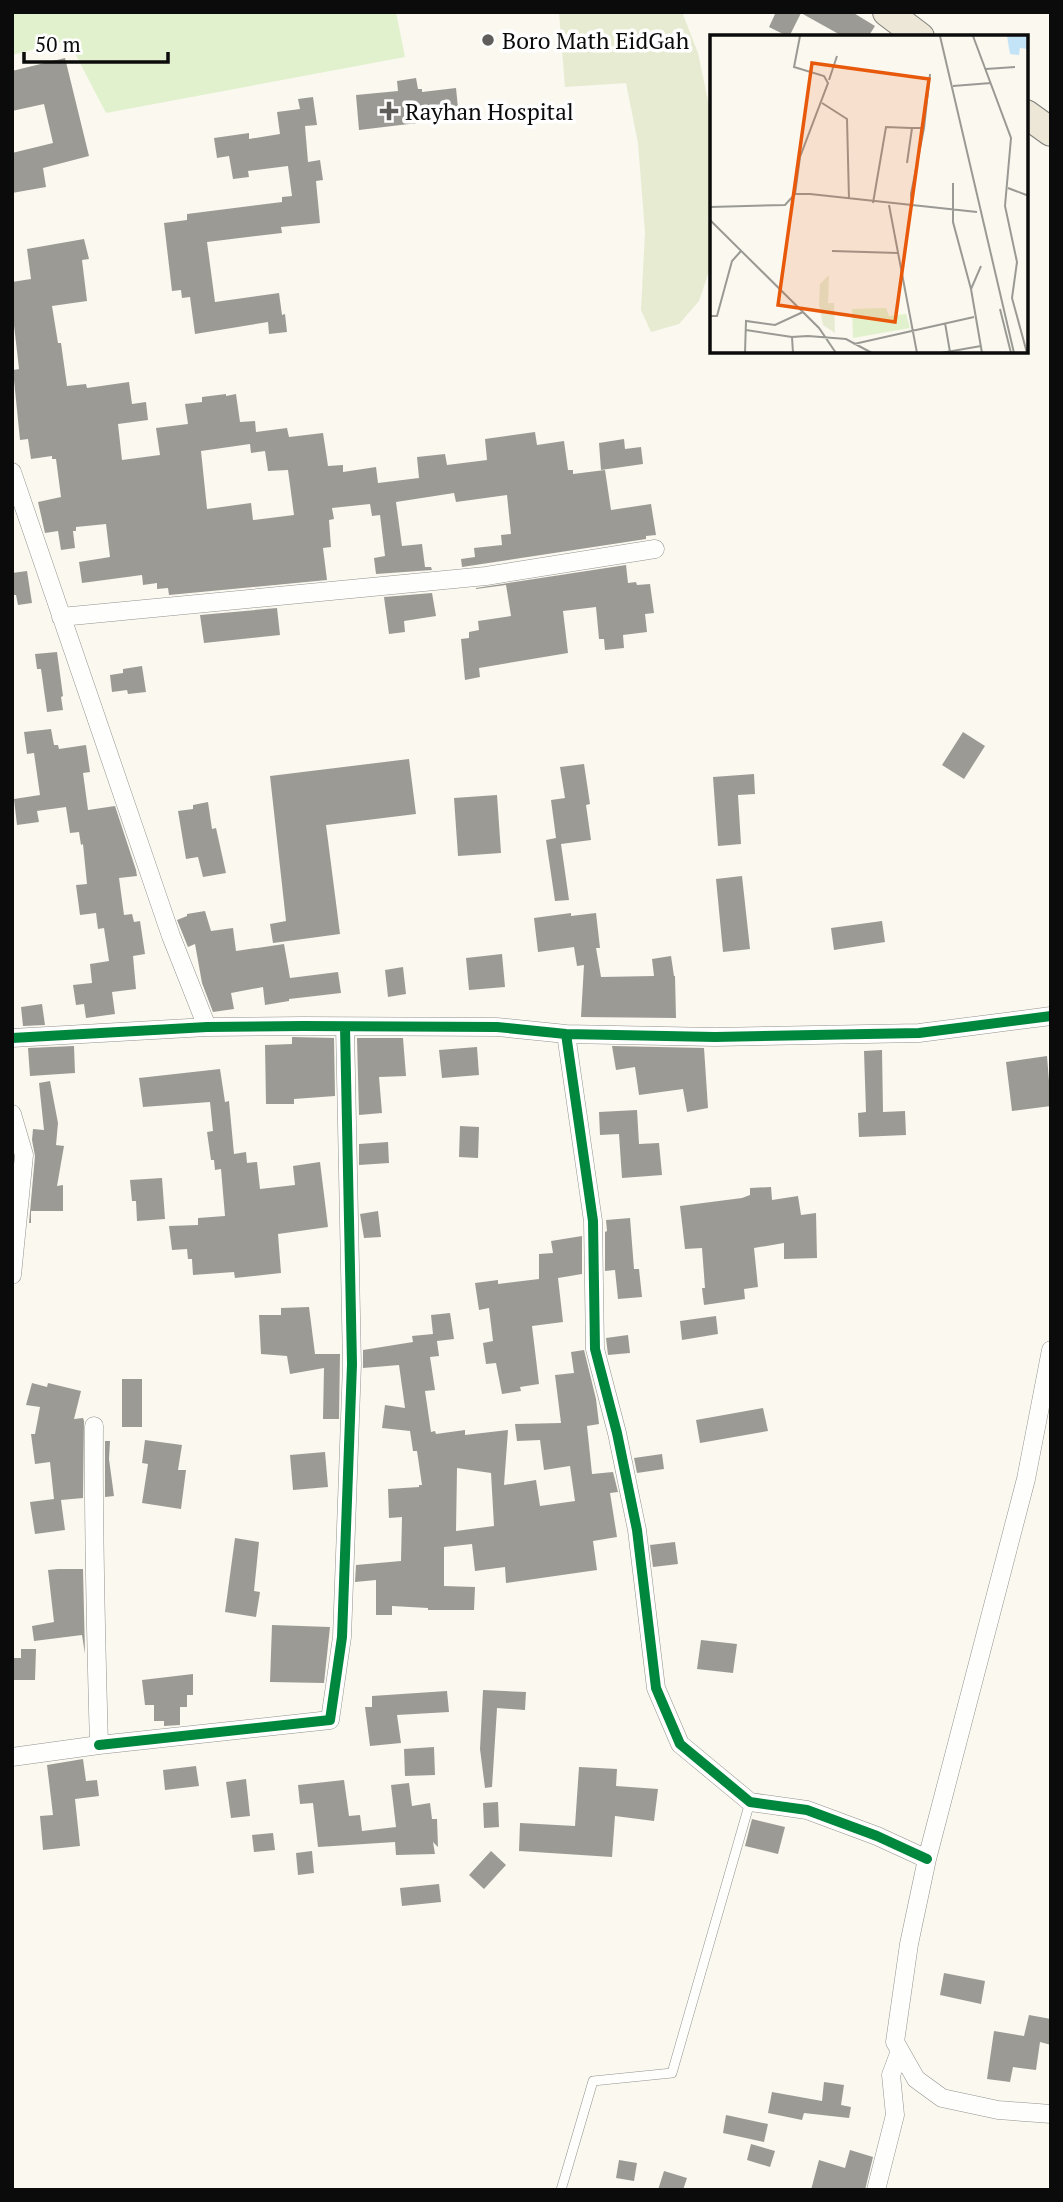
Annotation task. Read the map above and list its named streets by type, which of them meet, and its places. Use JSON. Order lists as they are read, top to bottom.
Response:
{
  "places": {
    "other": ["Boro Math EidGah"],
    "health": ["Rayhan Hospital"]
  },
  "scale_bar": "50 m"
}
